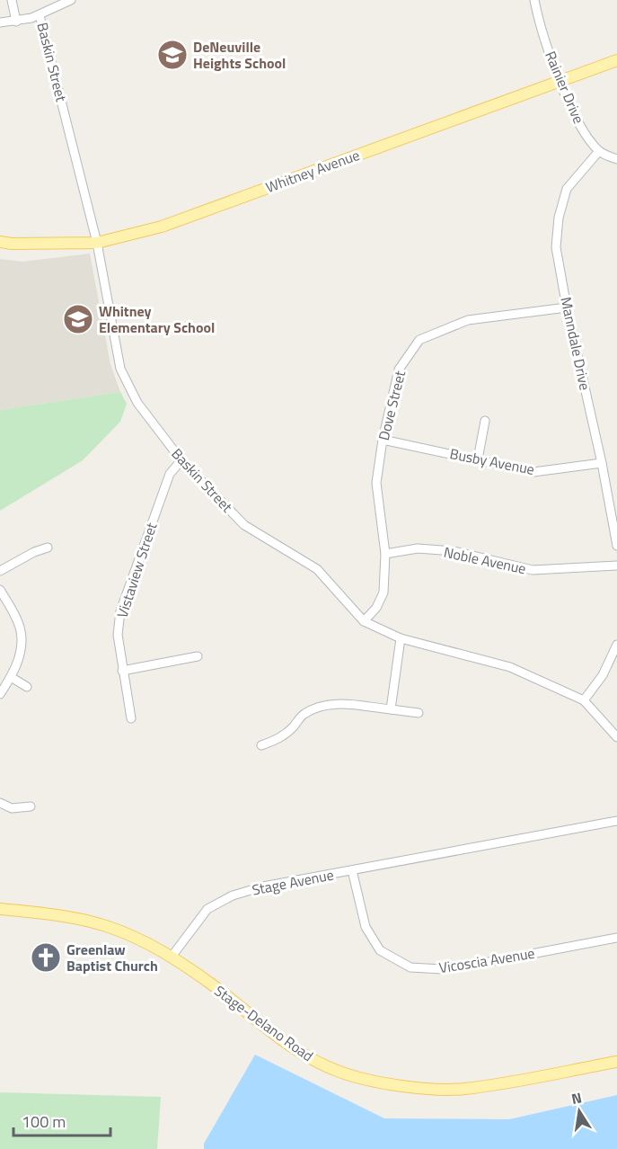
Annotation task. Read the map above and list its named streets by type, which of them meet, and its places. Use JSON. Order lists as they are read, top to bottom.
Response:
{
  "streets": {
    "main road": ["Whitney Avenue", "Stage-Delano Road"],
    "street": [
      "Baskin Street",
      "Rainier Drive",
      "Manndale Drive",
      "Dove Street",
      "Busby Avenue",
      "Noble Avenue",
      "Vistaview Street",
      "Stage Avenue",
      "Vicoscia Avenue"
    ]
  },
  "crossings": [
    ["Baskin Street", "Whitney Avenue"],
    ["Baskin Street", "Dove Street"],
    ["Baskin Street", "Vistaview Street"],
    ["Rainier Drive", "Whitney Avenue"],
    ["Rainier Drive", "Manndale Drive"],
    ["Manndale Drive", "Dove Street"],
    ["Manndale Drive", "Busby Avenue"],
    ["Dove Street", "Busby Avenue"],
    ["Dove Street", "Noble Avenue"],
    ["Stage Avenue", "Vicoscia Avenue"],
    ["Stage Avenue", "Stage-Delano Road"]
  ],
  "places": {
    "school or university": ["DeNeuville Heights School", "Whitney Elementary School"],
    "church": ["Greenlaw Baptist Church"]
  },
  "scale_bar": "100 m",
  "north": "top"
}
